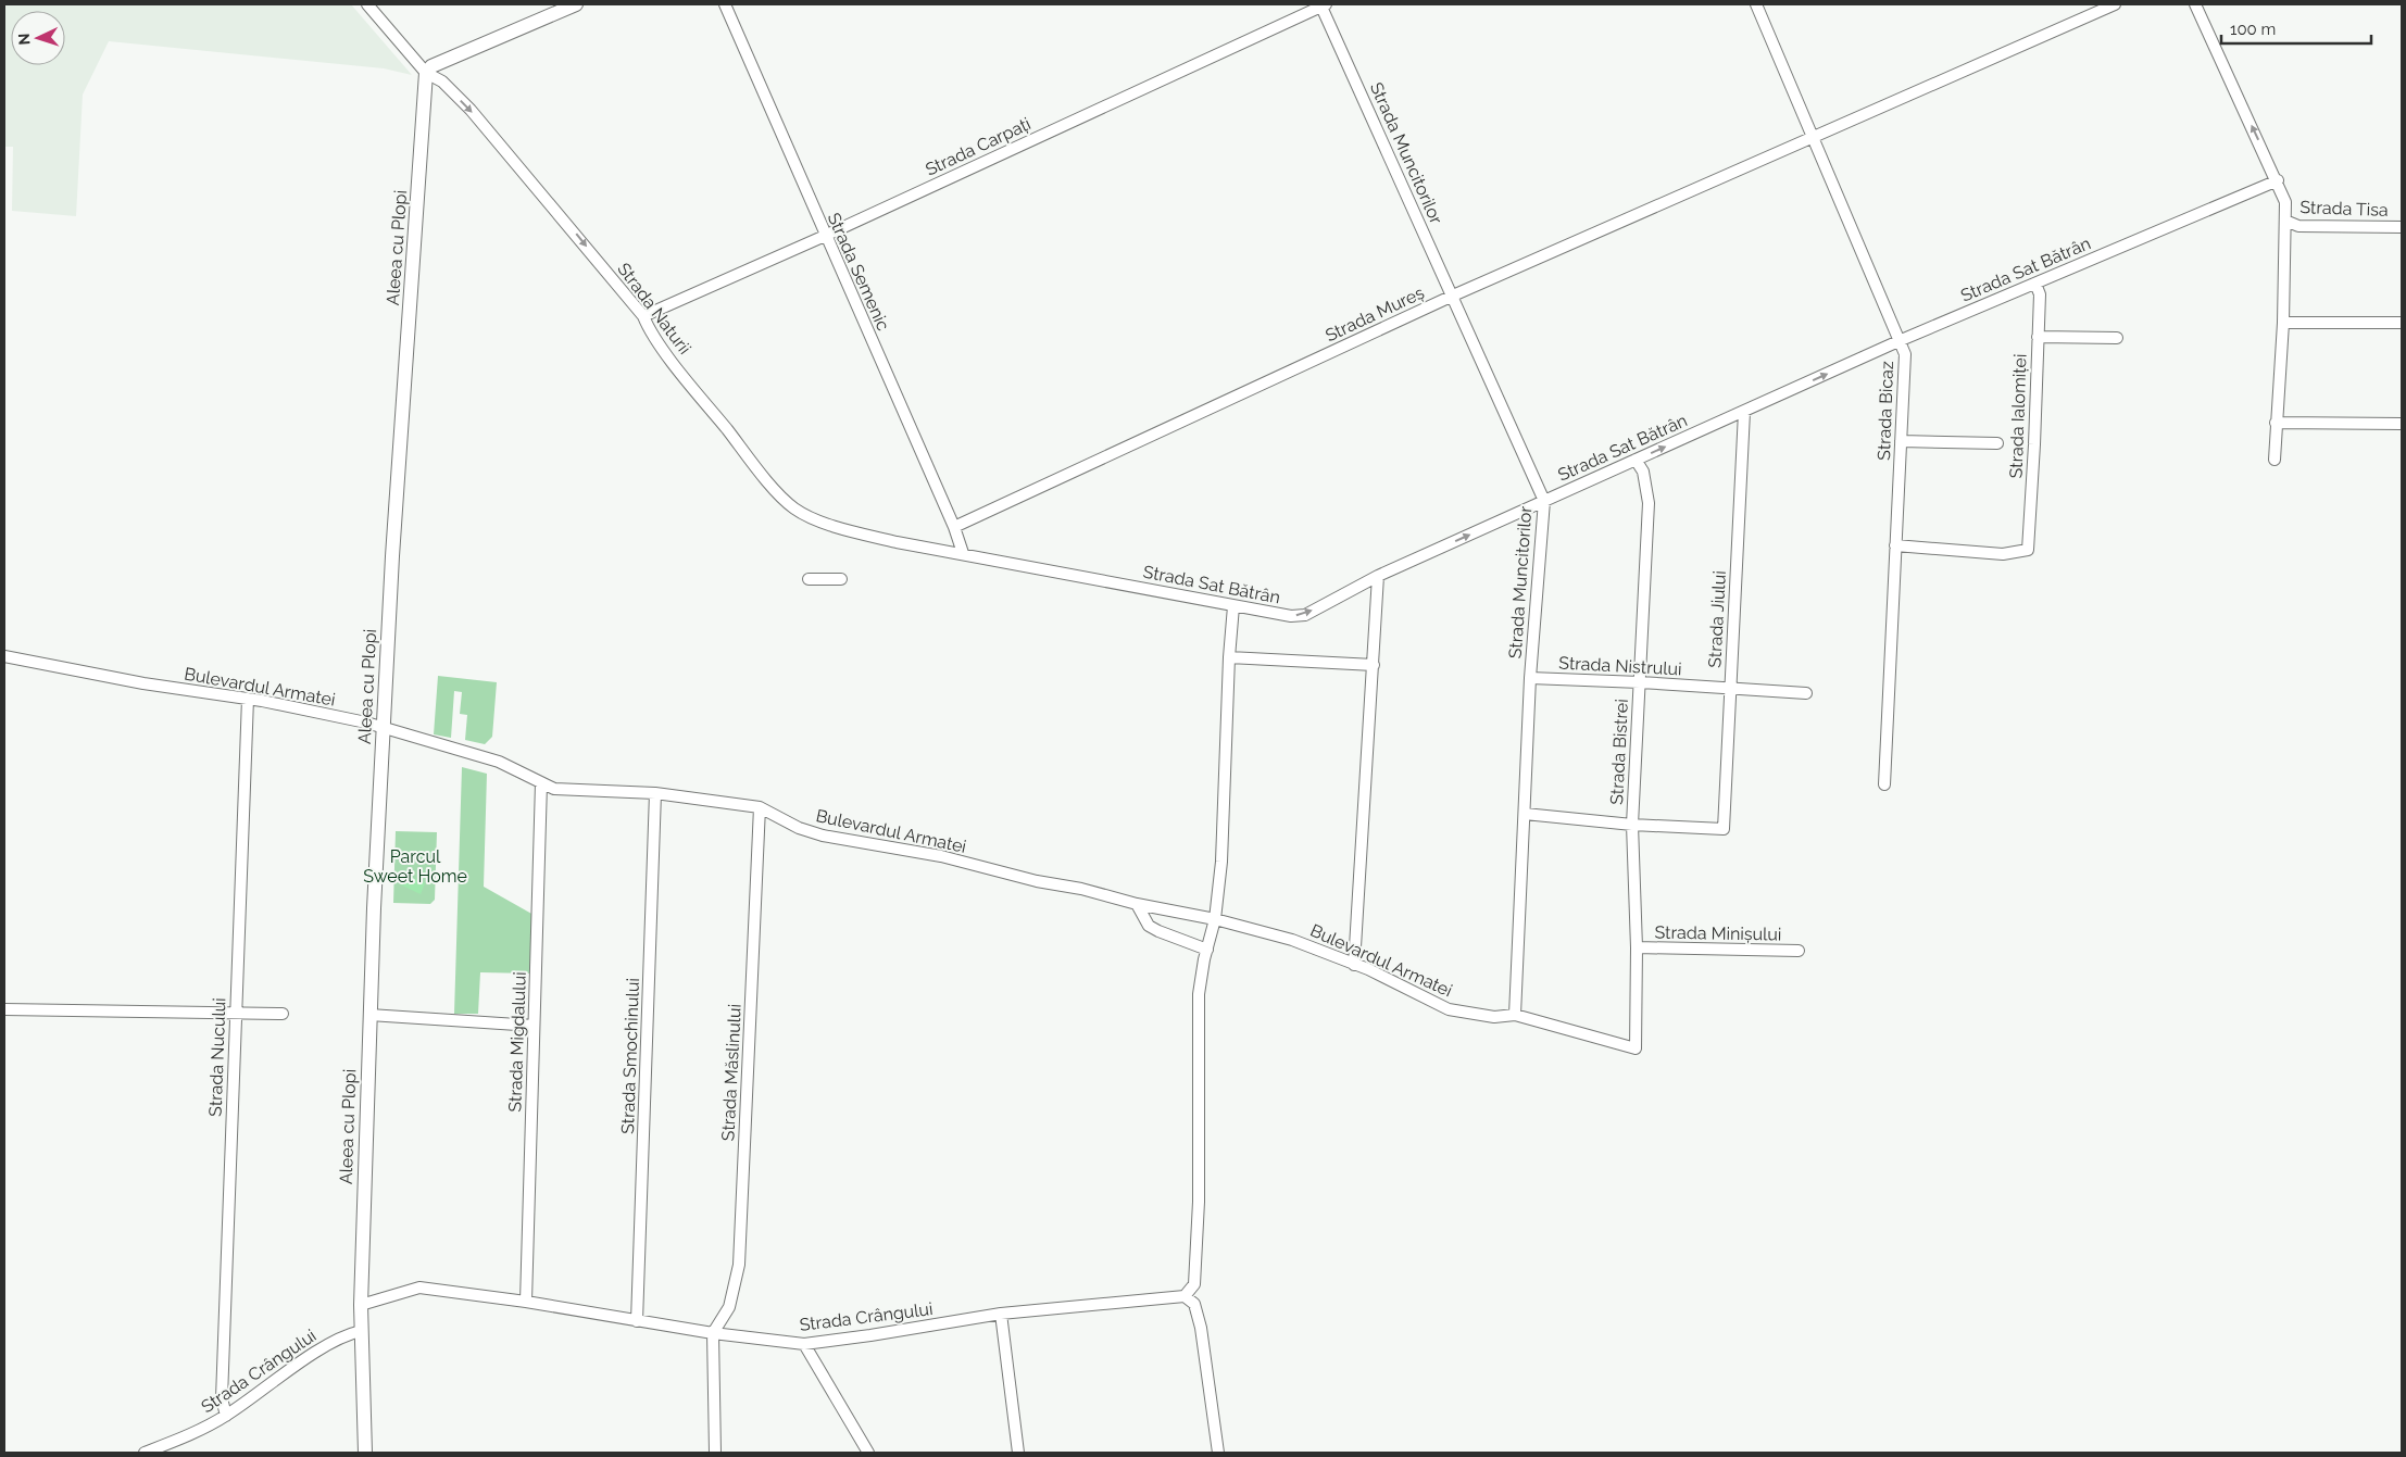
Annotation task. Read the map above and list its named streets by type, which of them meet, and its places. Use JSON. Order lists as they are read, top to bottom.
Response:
{
  "streets": {
    "street": [
      "Strada Carpați",
      "Strada Muncitorilor",
      "Strada Tisa",
      "Aleea cu Plopi",
      "Strada Sat Bătrân",
      "Strada Semenic",
      "Strada Naturii",
      "Strada Mureș",
      "Strada Bicaz",
      "Strada Ialomiței",
      "Strada Jiului",
      "Strada Nistrului",
      "Bulevardul Armatei",
      "Strada Bistrei",
      "Strada Minișului",
      "Strada Migdalului",
      "Strada Smochinului",
      "Strada Nucului",
      "Strada Măslinului",
      "Strada Crângului"
    ]
  },
  "crossings": [
    ["Strada Carpați", "Strada Muncitorilor"],
    ["Strada Carpați", "Strada Semenic"],
    ["Strada Carpați", "Strada Naturii"],
    ["Strada Muncitorilor", "Strada Sat Bătrân"],
    ["Strada Muncitorilor", "Strada Mureș"],
    ["Strada Muncitorilor", "Strada Nistrului"],
    ["Strada Muncitorilor", "Bulevardul Armatei"],
    ["Aleea cu Plopi", "Strada Naturii"],
    ["Aleea cu Plopi", "Bulevardul Armatei"],
    ["Aleea cu Plopi", "Strada Crângului"],
    ["Strada Sat Bătrân", "Strada Semenic"],
    ["Strada Sat Bătrân", "Strada Naturii"],
    ["Strada Sat Bătrân", "Strada Bicaz"],
    ["Strada Sat Bătrân", "Strada Ialomiței"],
    ["Strada Sat Bătrân", "Strada Jiului"],
    ["Strada Sat Bătrân", "Strada Bistrei"],
    ["Strada Semenic", "Strada Naturii"],
    ["Strada Semenic", "Strada Mureș"],
    ["Strada Mureș", "Strada Bicaz"],
    ["Strada Bicaz", "Strada Ialomiței"],
    ["Strada Jiului", "Strada Nistrului"],
    ["Strada Jiului", "Strada Bistrei"],
    ["Strada Nistrului", "Strada Bistrei"],
    ["Bulevardul Armatei", "Strada Bistrei"],
    ["Bulevardul Armatei", "Strada Migdalului"],
    ["Bulevardul Armatei", "Strada Smochinului"],
    ["Bulevardul Armatei", "Strada Nucului"],
    ["Bulevardul Armatei", "Strada Măslinului"],
    ["Strada Bistrei", "Strada Minișului"],
    ["Strada Migdalului", "Strada Crângului"],
    ["Strada Smochinului", "Strada Crângului"],
    ["Strada Nucului", "Strada Crângului"],
    ["Strada Măslinului", "Strada Crângului"]
  ],
  "one_way": ["Strada Sat Bătrân", "Strada Naturii"],
  "parks": ["Parcul Sweet Home"],
  "scale_bar": "100 m",
  "north": "left"
}
